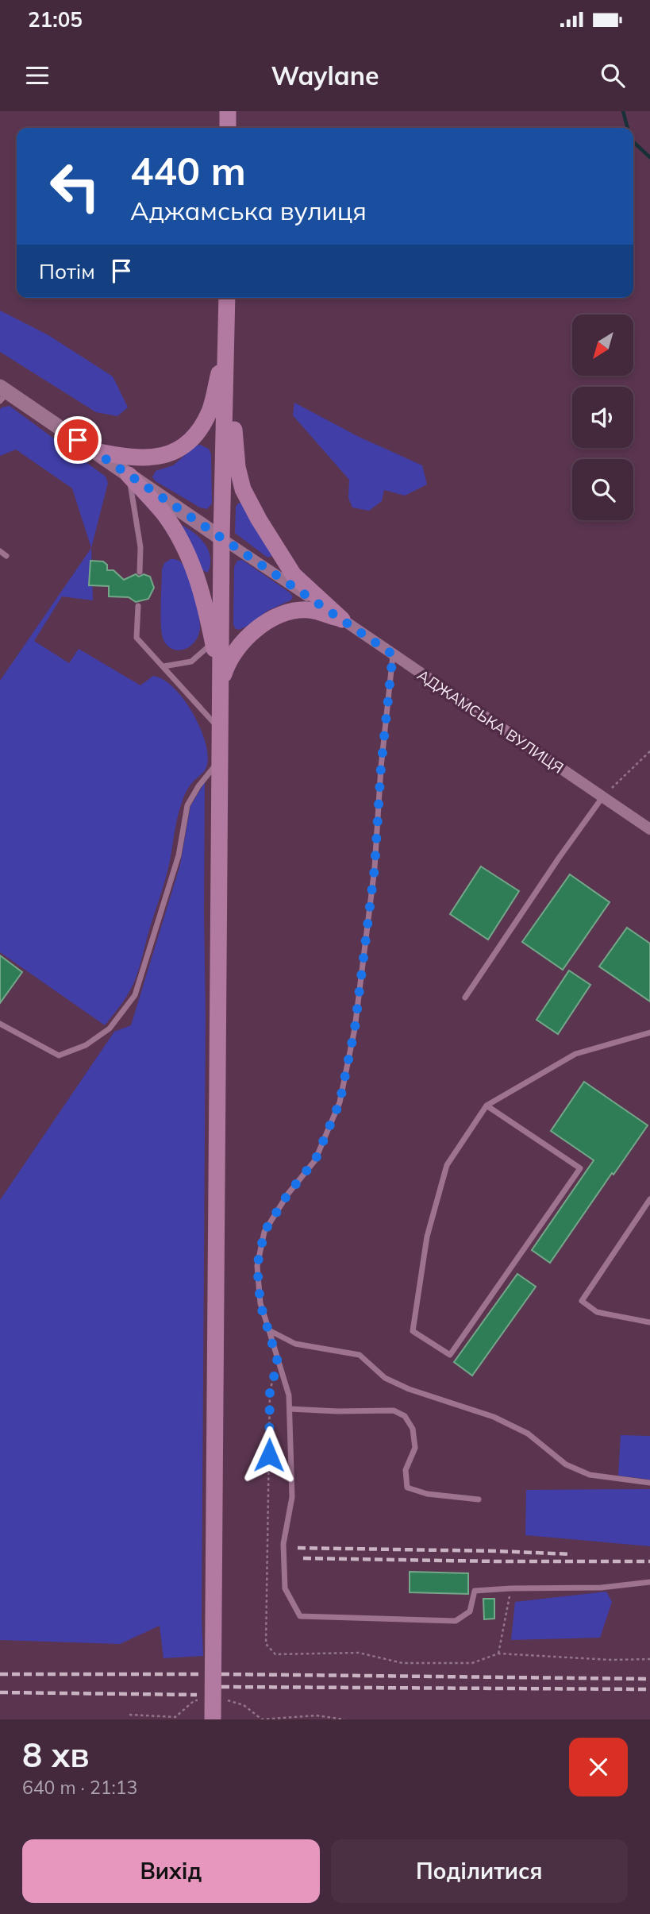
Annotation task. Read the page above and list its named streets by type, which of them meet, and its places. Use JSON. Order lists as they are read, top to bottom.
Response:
{
  "streets": {
    "main road": ["АДЖАМСЬКА ВУЛИЦЯ"]
  },
  "north": "bottom left",
  "page": {
    "status": "21:05",
    "header": "Waylane",
    "turn": ["440 m", "Аджамська вулиця"],
    "then": "Потім",
    "heading": ["8 хв", "640 m · 21:13"],
    "buttons": ["Вихід", "Поділитися"]
  }
}
